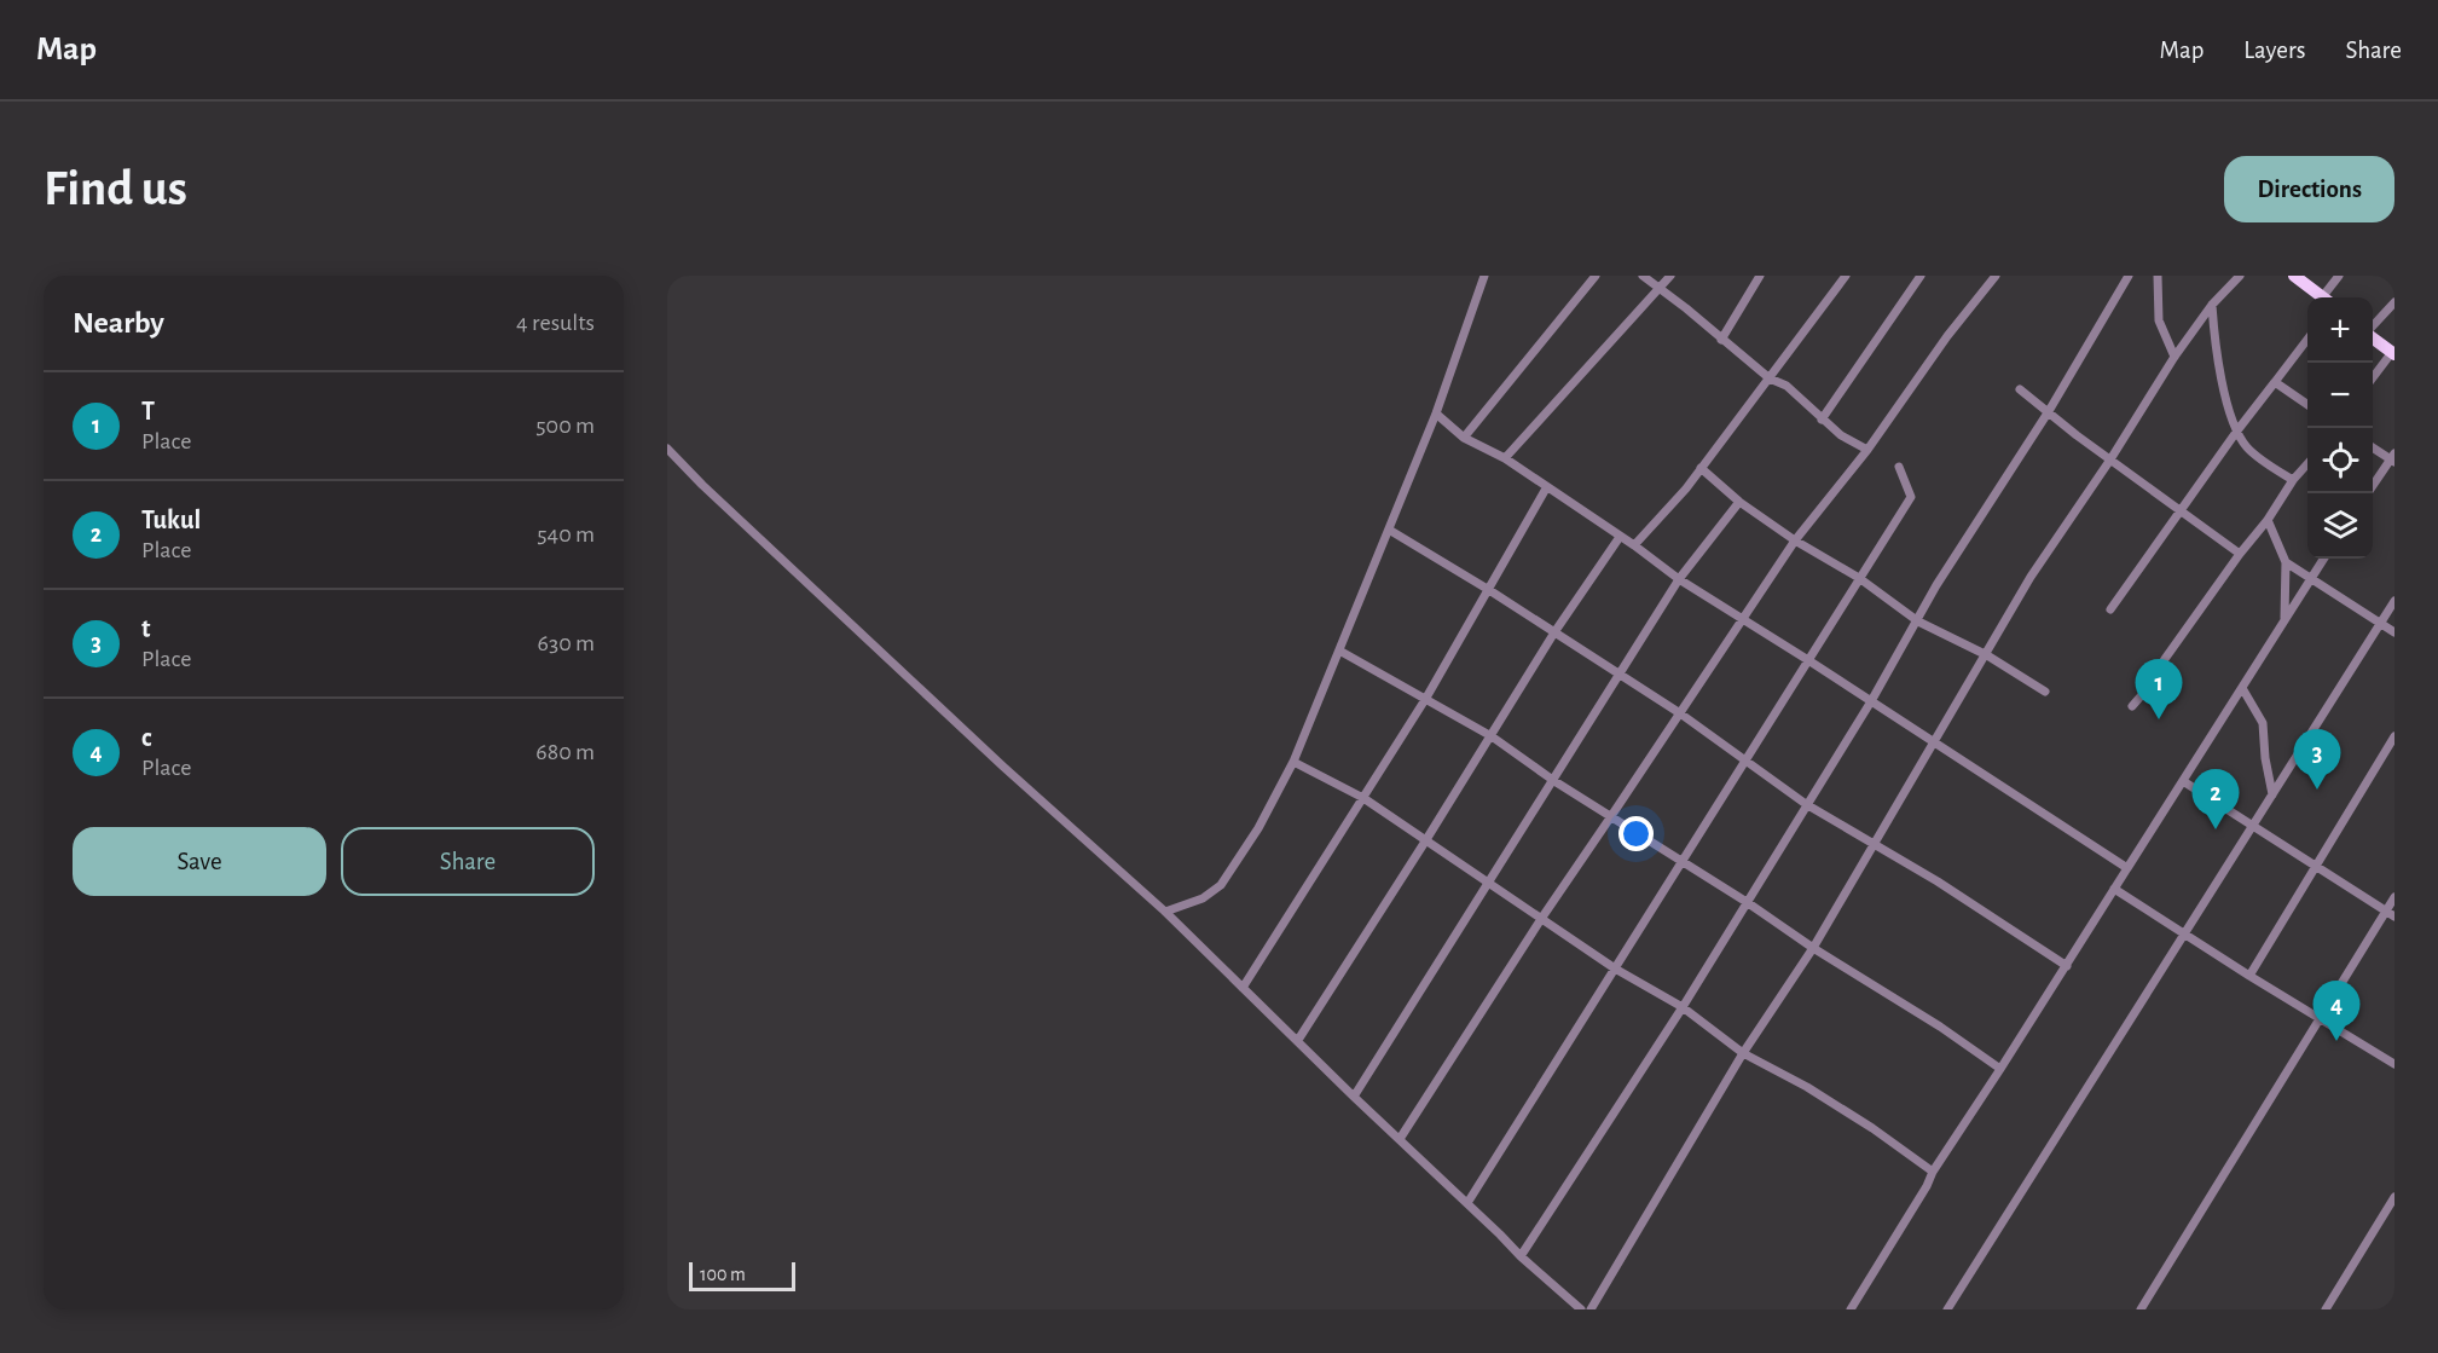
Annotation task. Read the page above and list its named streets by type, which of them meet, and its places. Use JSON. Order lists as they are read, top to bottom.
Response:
{
  "scale_bar": "100 m",
  "page": {
    "header": "Map",
    "nav": ["Map", "Layers", "Share"],
    "buttons": [
      "Directions",
      ["Save", "Share"]
    ],
    "title": "Find us",
    "heading": ["Nearby", "4 results"],
    "map_buttons": ["+", "−"],
    "list": [
      {
        "mark": "1",
        "name": "T",
        "note": "Place",
        "value": "500 m"
      },
      {
        "mark": "2",
        "name": "Tukul",
        "note": "Place",
        "value": "540 m"
      },
      {
        "mark": "3",
        "name": "t",
        "note": "Place",
        "value": "630 m"
      },
      {
        "mark": "4",
        "name": "c",
        "note": "Place",
        "value": "680 m"
      }
    ],
    "pins": [
      "1",
      "3",
      "2",
      "4"
    ],
    "scale": "100 m"
  }
}
